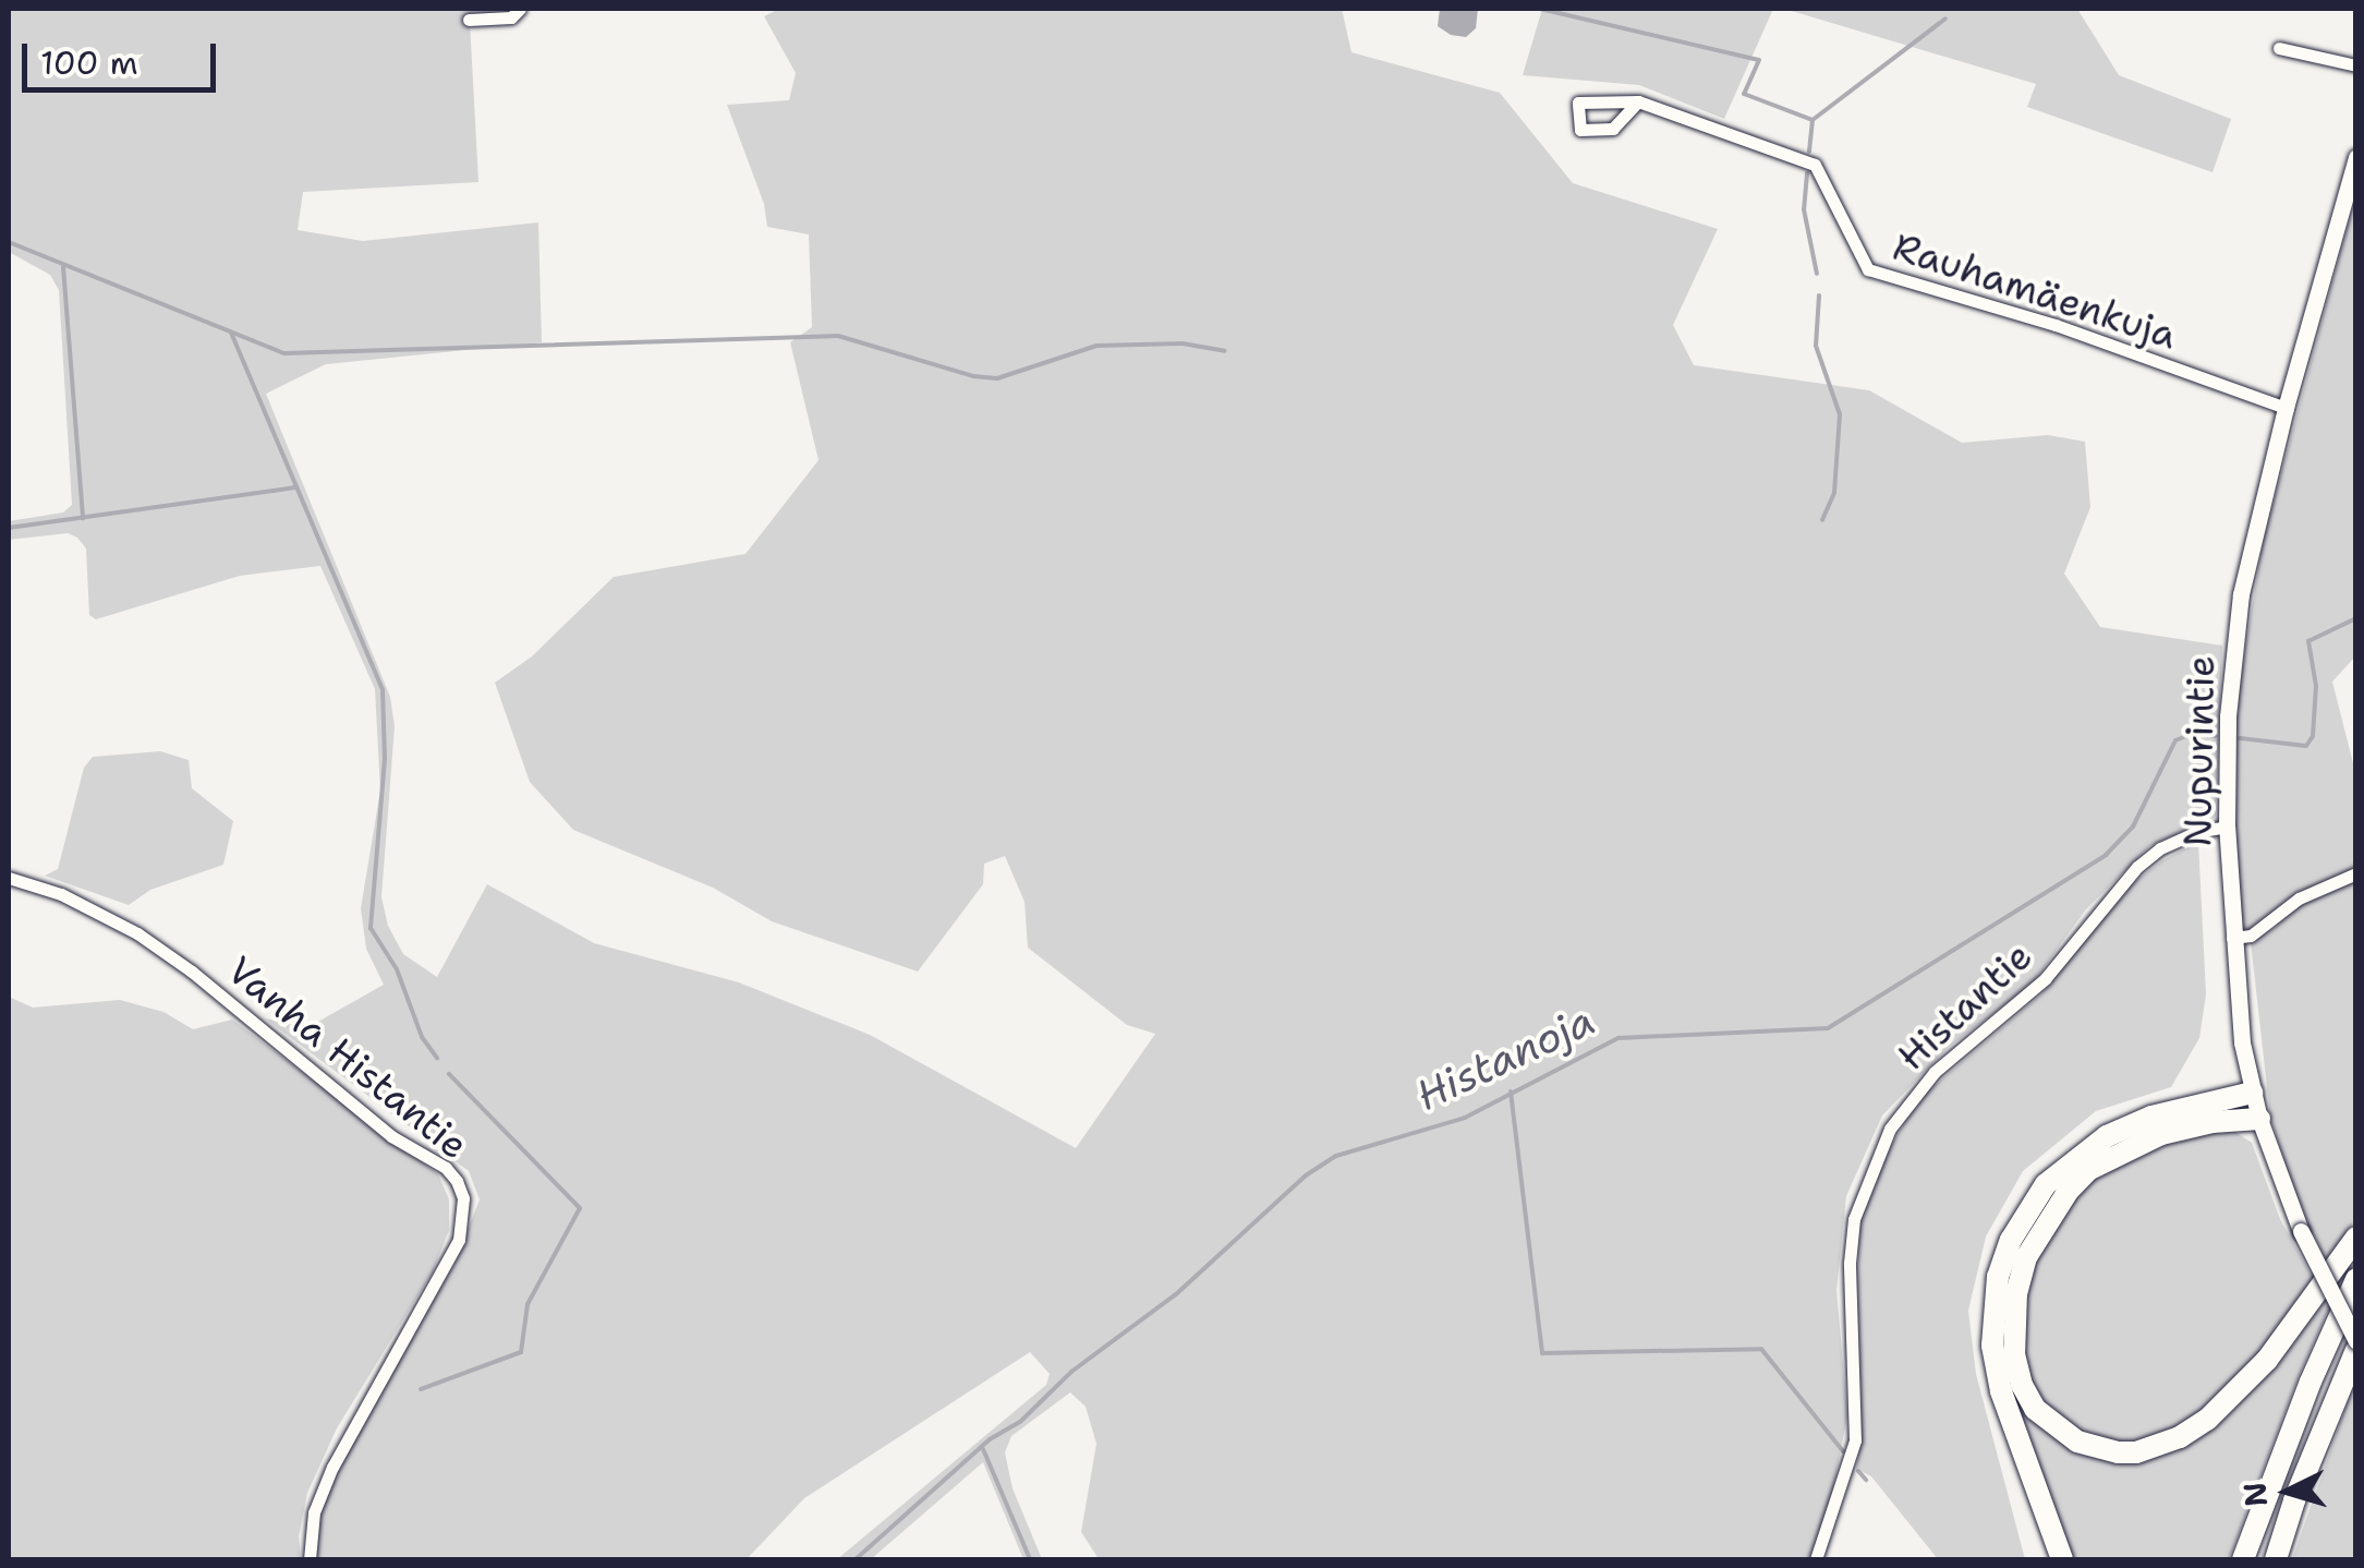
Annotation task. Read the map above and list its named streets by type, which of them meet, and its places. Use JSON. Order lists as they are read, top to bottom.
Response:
{
  "streets": {
    "main road": ["Nupurintie"],
    "street": ["Rauhamäenkuja", "Histantie", "Vanha Histantie"]
  },
  "crossings": [
    ["Rauhamäenkuja", "Nupurintie"],
    ["Nupurintie", "Histantie"]
  ],
  "water": ["Histanoja"],
  "scale_bar": "100 m",
  "north": "left"
}
